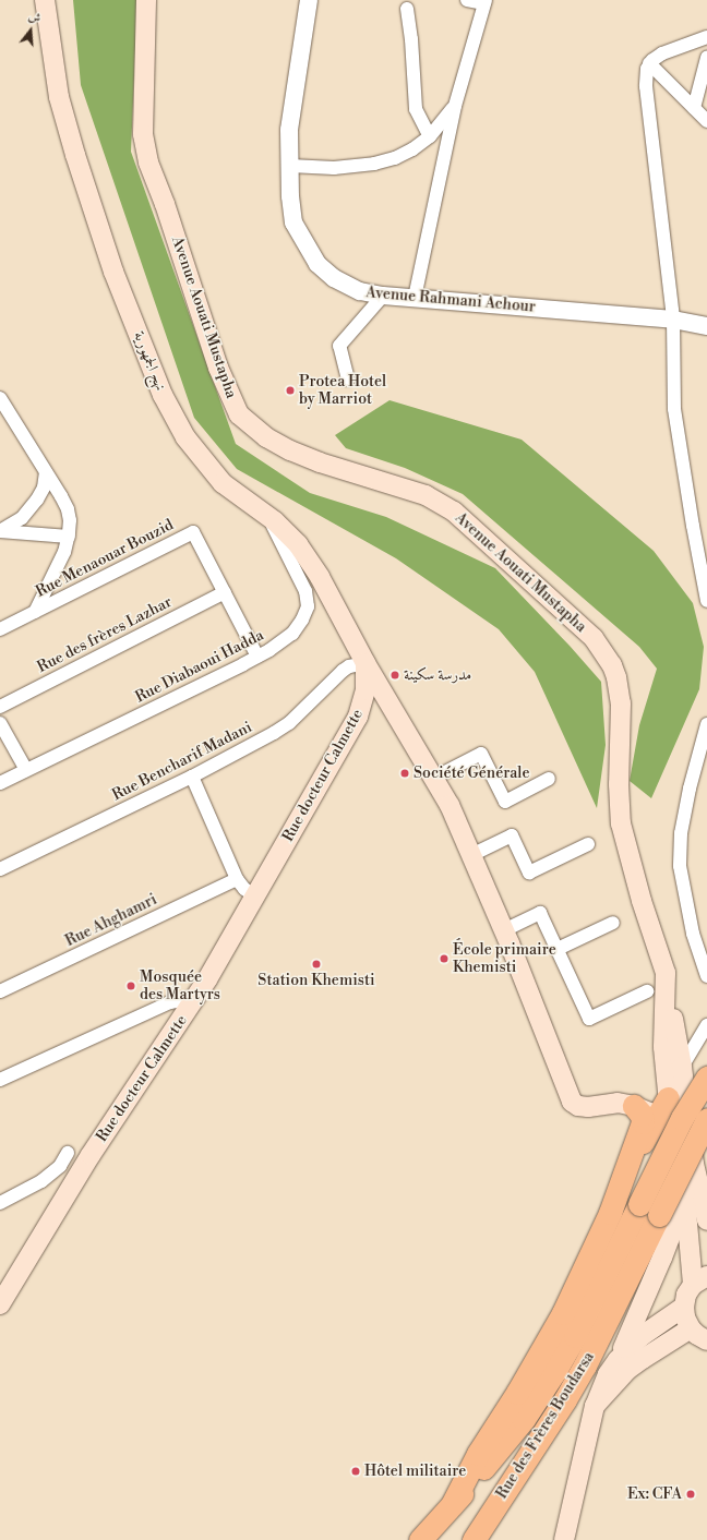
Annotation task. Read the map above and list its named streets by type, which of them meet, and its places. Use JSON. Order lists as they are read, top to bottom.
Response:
{
  "streets": {
    "highway": ["Rue des Frères Boudarsa"],
    "main road": ["Avenue Aouati Mustapha", "نهج الجمهورية", "Rue docteur Calmette"],
    "street": [
      "Avenue Rahmani Achour",
      "Rue Menaouar Bouzid",
      "Rue des frères Lazhar",
      "Rue Diabaoui Hadda",
      "Rue Bencharif Madani",
      "Rue Ahghamri"
    ]
  },
  "crossings": [
    ["نهج الجمهورية", "Rue Diabaoui Hadda"],
    ["نهج الجمهورية", "Rue Bencharif Madani"],
    ["نهج الجمهورية", "Rue docteur Calmette"],
    ["Rue Menaouar Bouzid", "Rue des frères Lazhar"],
    ["Rue Menaouar Bouzid", "Rue Diabaoui Hadda"],
    ["Rue Bencharif Madani", "Rue docteur Calmette"]
  ],
  "places": [
    "Protea Hotel by Marriot",
    "مدرسة سكينة",
    "Société Générale",
    "École primaire Khemisti",
    "Station Khemisti",
    "Mosquée des Martyrs",
    "Hôtel militaire",
    "Ex: CFA"
  ],
  "north": "top"
}
